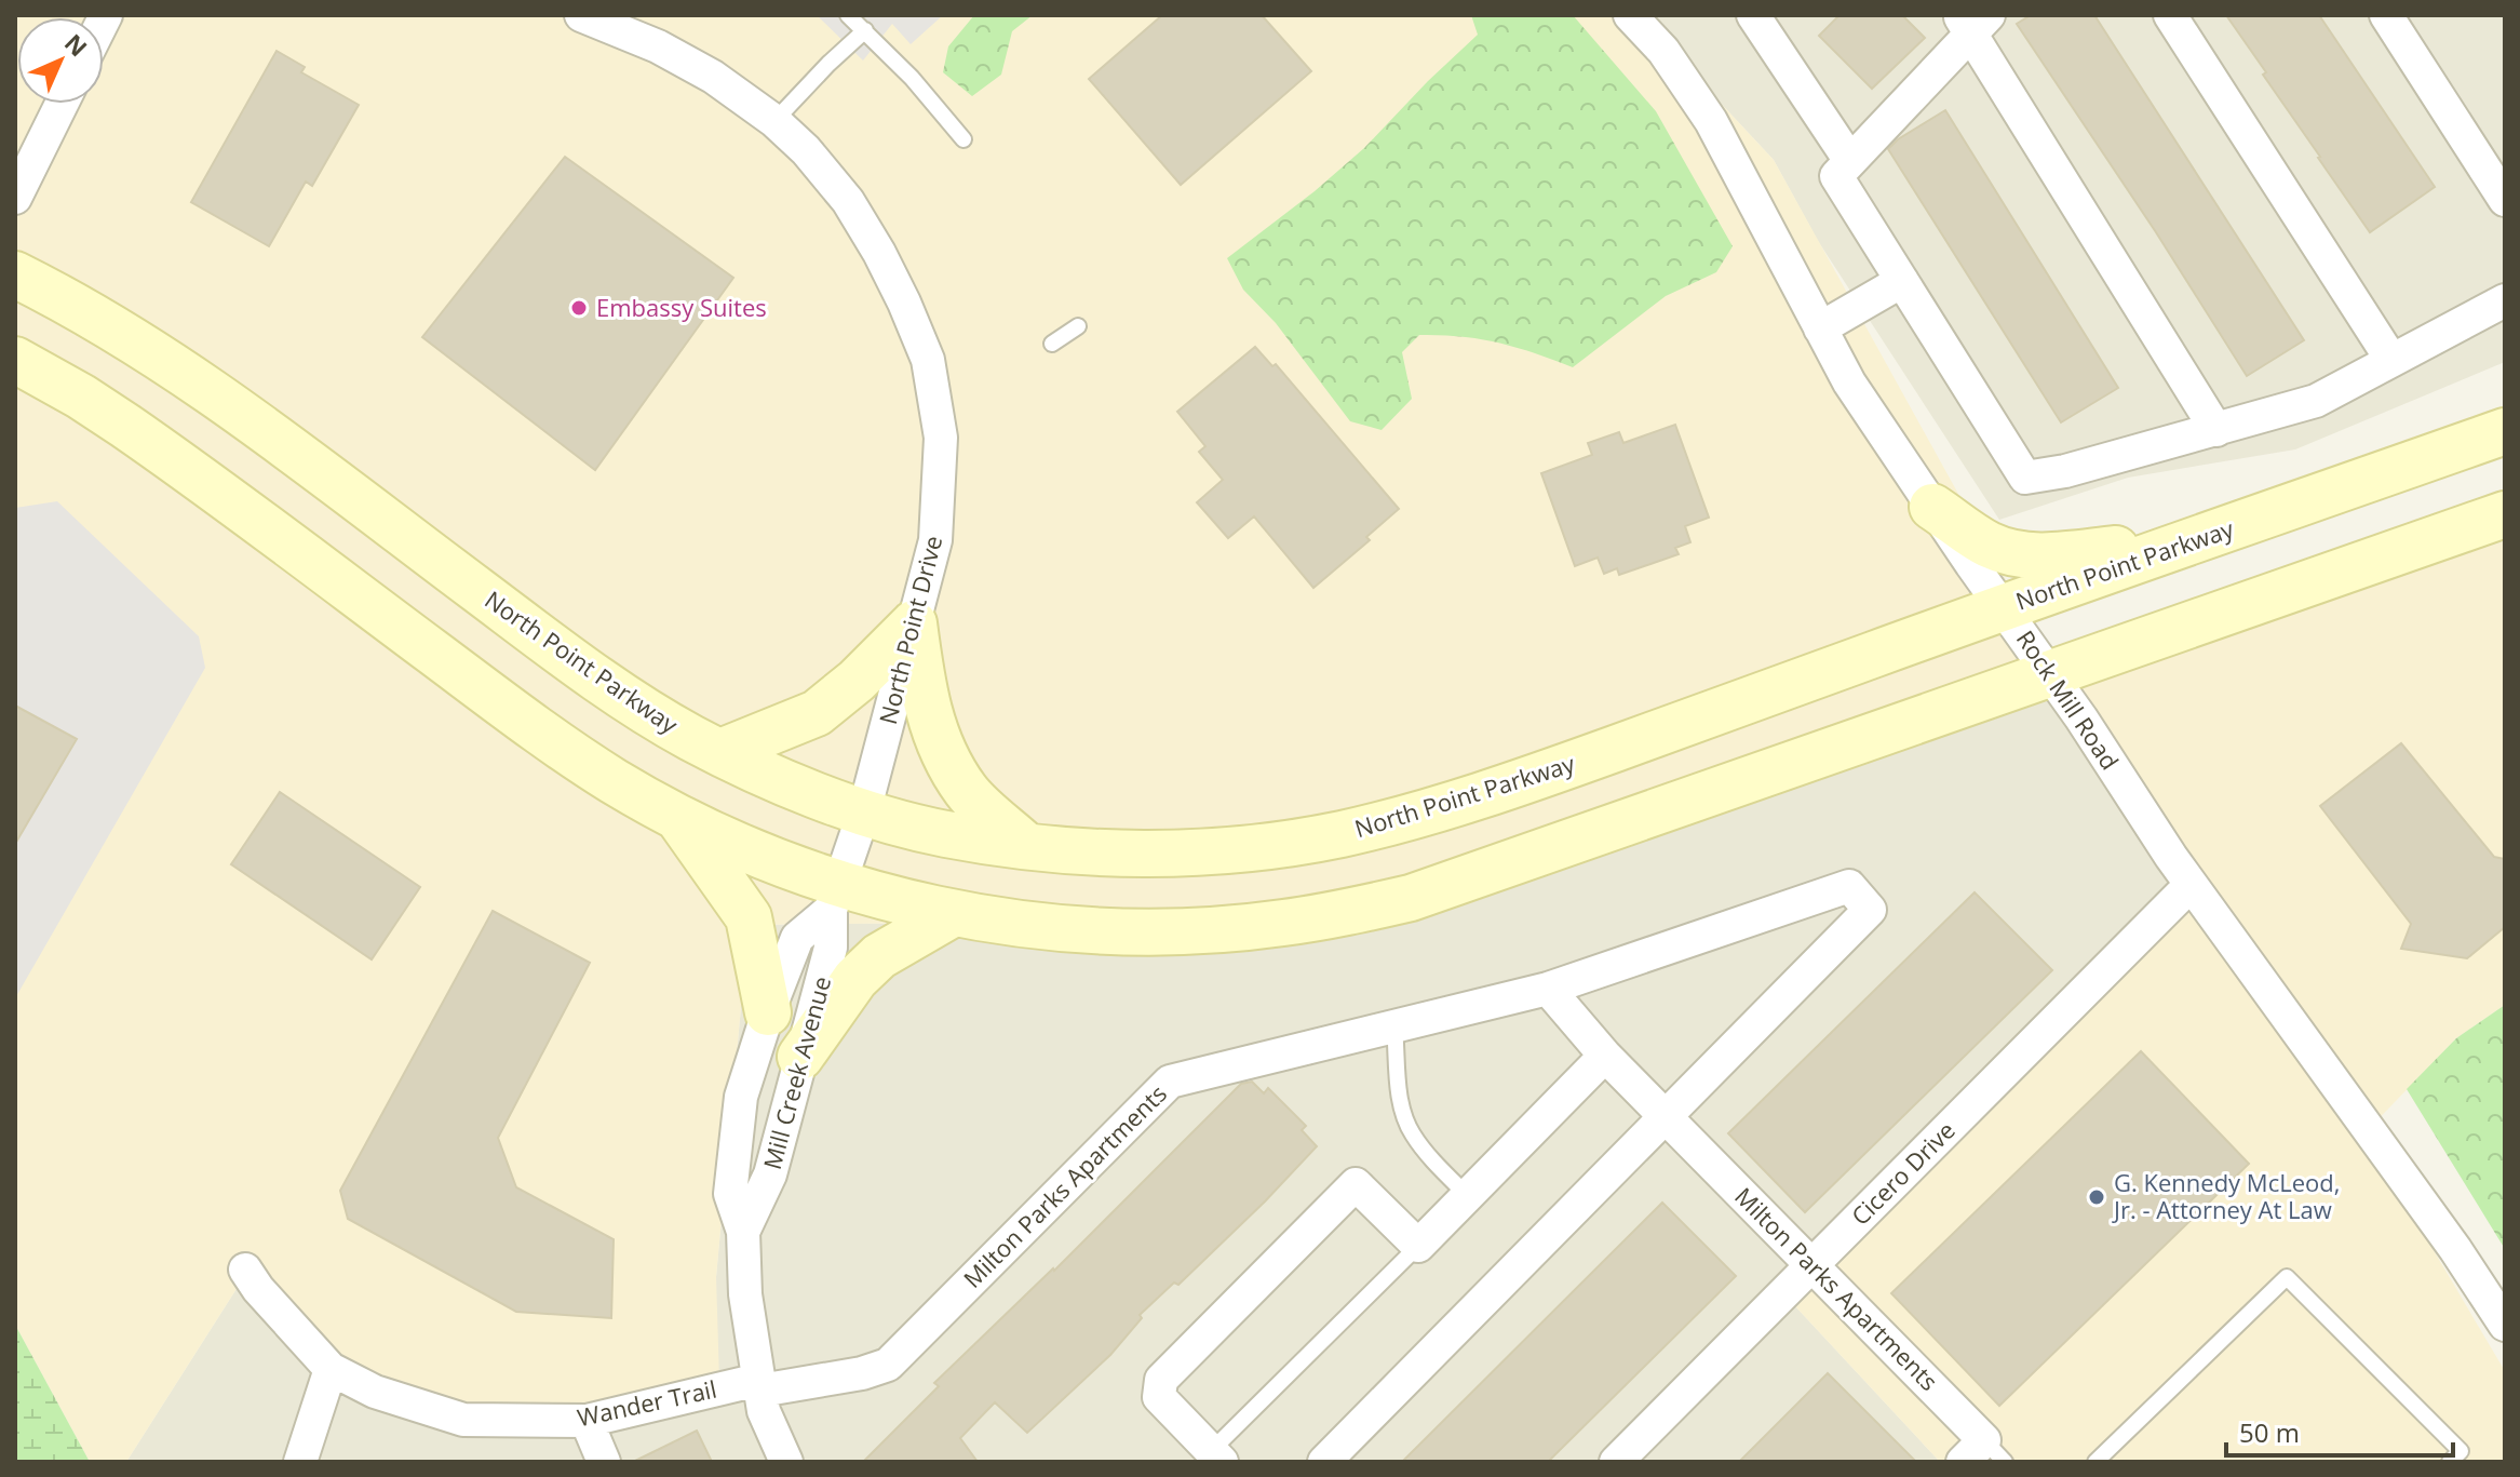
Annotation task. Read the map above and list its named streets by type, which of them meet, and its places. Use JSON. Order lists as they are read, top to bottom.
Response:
{
  "streets": {
    "street": [
      "North Point Parkway",
      "North Point Drive",
      "Rock Mill Road",
      "Mill Creek Avenue",
      "Cicero Drive",
      "Milton Parks Apartments",
      "Wander Trail"
    ]
  },
  "crossings": [
    ["North Point Parkway", "North Point Drive"],
    ["North Point Parkway", "Rock Mill Road"],
    ["North Point Drive", "Mill Creek Avenue"],
    ["Rock Mill Road", "Cicero Drive"],
    ["Mill Creek Avenue", "Milton Parks Apartments"],
    ["Mill Creek Avenue", "Wander Trail"],
    ["Cicero Drive", "Milton Parks Apartments"],
    ["Milton Parks Apartments", "Wander Trail"]
  ],
  "places": ["Embassy Suites", "G. Kennedy McLeod, Jr. - Attorney At Law"],
  "scale_bar": "50 m",
  "north": "top right"
}
